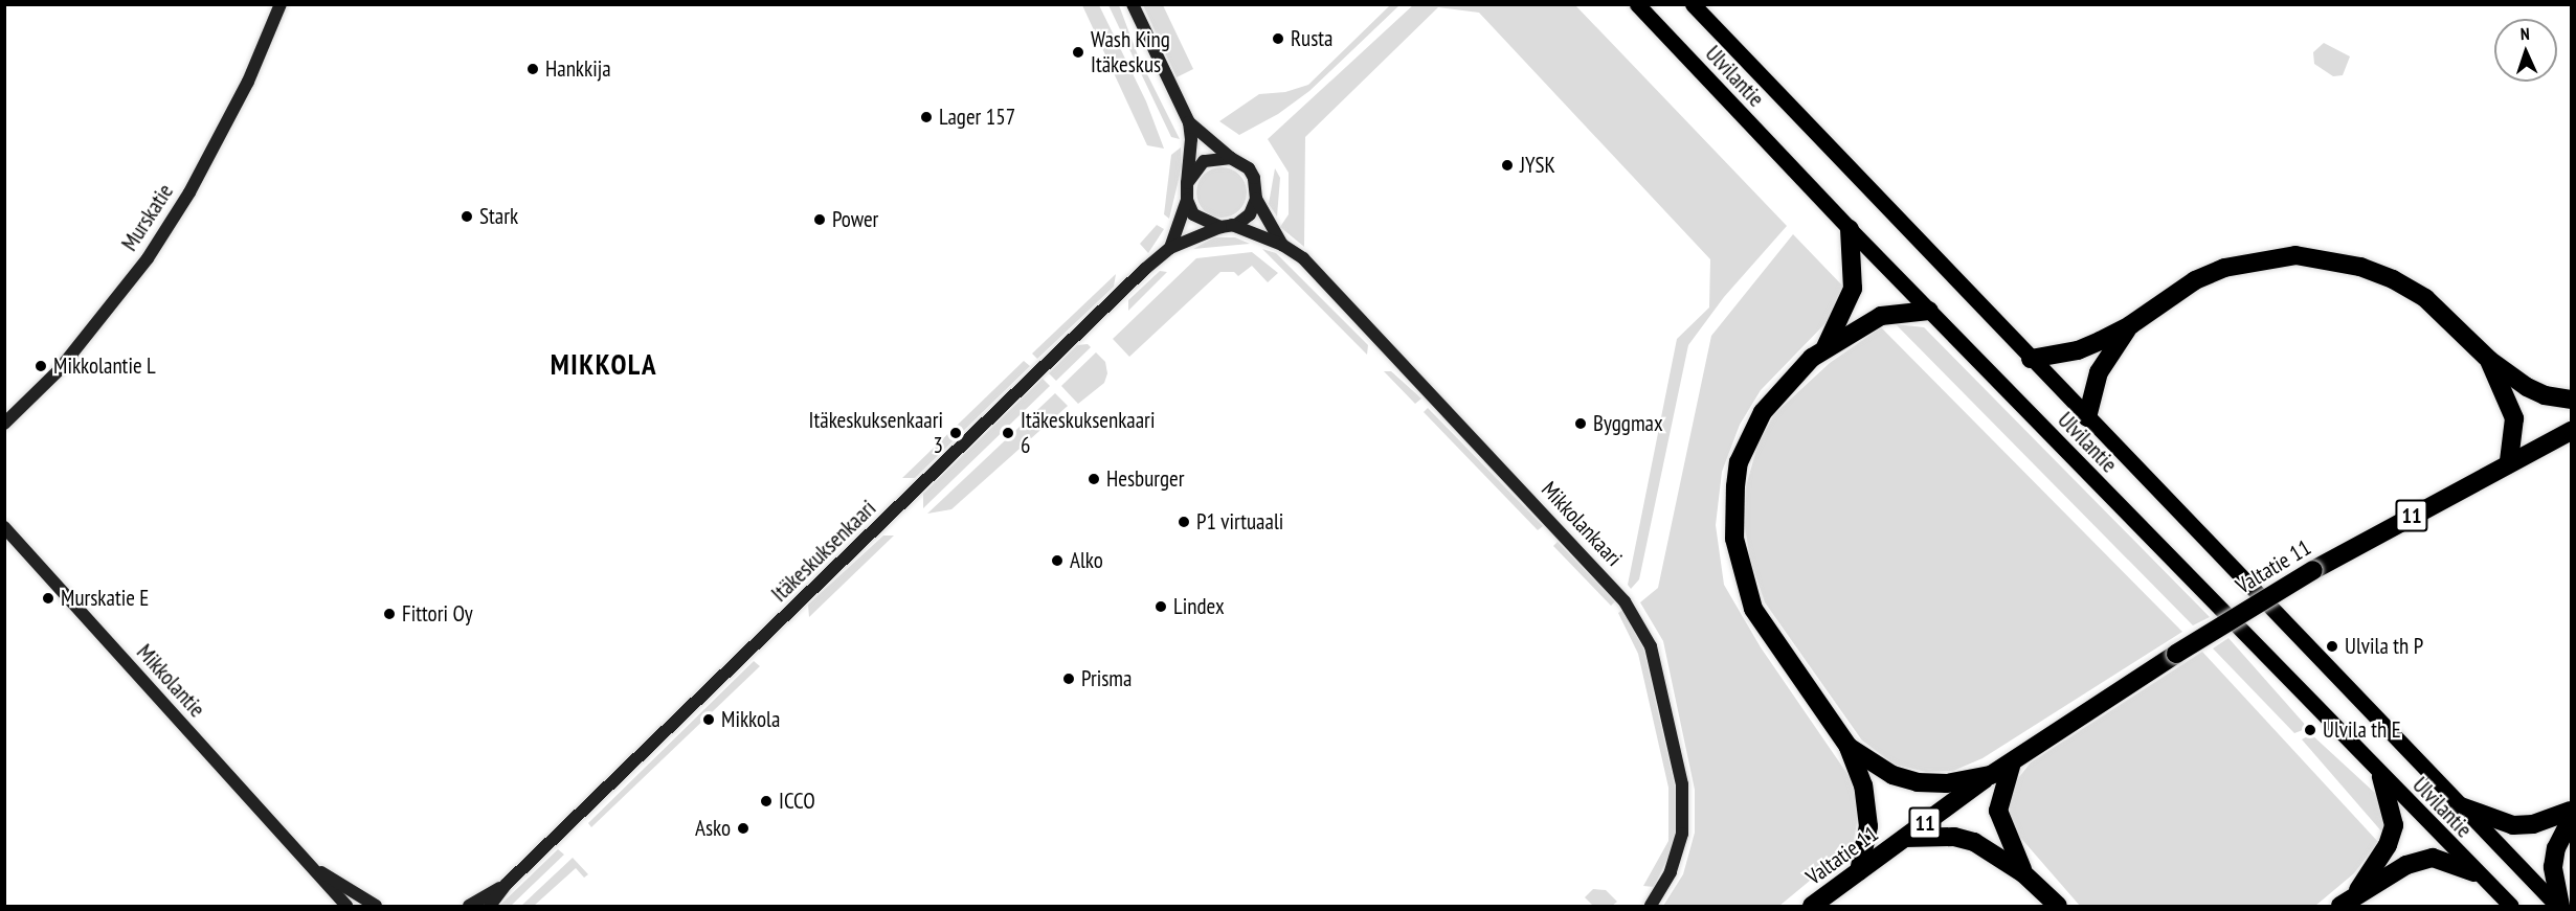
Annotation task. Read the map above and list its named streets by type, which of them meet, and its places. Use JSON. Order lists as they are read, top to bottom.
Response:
{
  "streets": {
    "highway": ["11", "Valtatie 11"],
    "main road": ["Ulvilantie"],
    "street": [
      "Murskatie",
      "Mikkolankaari",
      "Itäkeskuksenkaari",
      "Mikkolantie"
    ]
  },
  "crossings": [
    ["11", "Valtatie 11"],
    ["Mikkolankaari", "Itäkeskuksenkaari"]
  ],
  "districts": ["MIKKOLA"],
  "places": [
    "Rusta",
    "Wash King Itäkeskus",
    "Hankkija",
    "Lager 157",
    "JYSK",
    "Stark",
    "Power",
    "Mikkolantie L",
    "Byggmax",
    "Itäkeskuksenkaari 3",
    "Itäkeskuksenkaari 6",
    "Hesburger",
    "P1 virtuaali",
    "Alko",
    "Murskatie E",
    "Lindex",
    "Fittori Oy",
    "Ulvila th P",
    "Prisma",
    "Mikkola",
    "Ulvila th E",
    "ICCO",
    "Asko"
  ],
  "north": "top"
}
